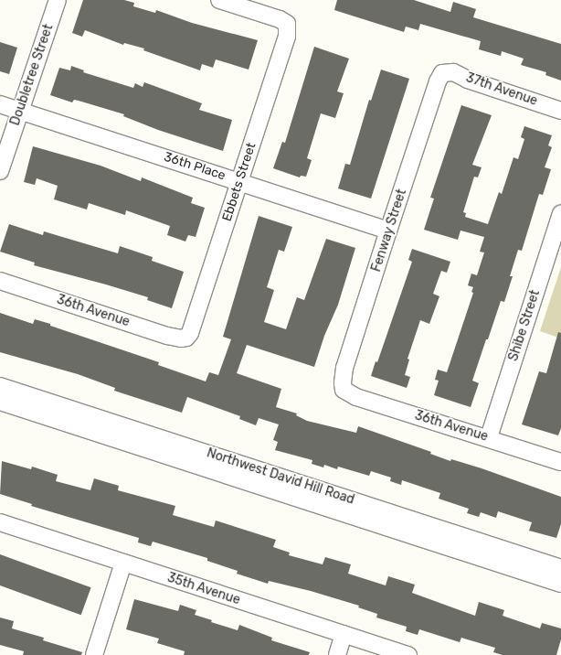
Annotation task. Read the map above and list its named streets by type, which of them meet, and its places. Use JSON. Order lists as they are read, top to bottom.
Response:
{
  "streets": {
    "street": [
      "Doubletree Street",
      "37th Avenue",
      "36th Place",
      "Ebbets Street",
      "Fenway Street",
      "36th Avenue",
      "Shibe Street",
      "Northwest David Hill Road",
      "35th Avenue"
    ]
  },
  "crossings": [
    ["Doubletree Street", "36th Place"],
    ["37th Avenue", "Fenway Street"],
    ["36th Place", "Ebbets Street"],
    ["36th Place", "Fenway Street"],
    ["Ebbets Street", "36th Avenue"],
    ["Fenway Street", "36th Avenue"],
    ["36th Avenue", "Shibe Street"]
  ]
}
